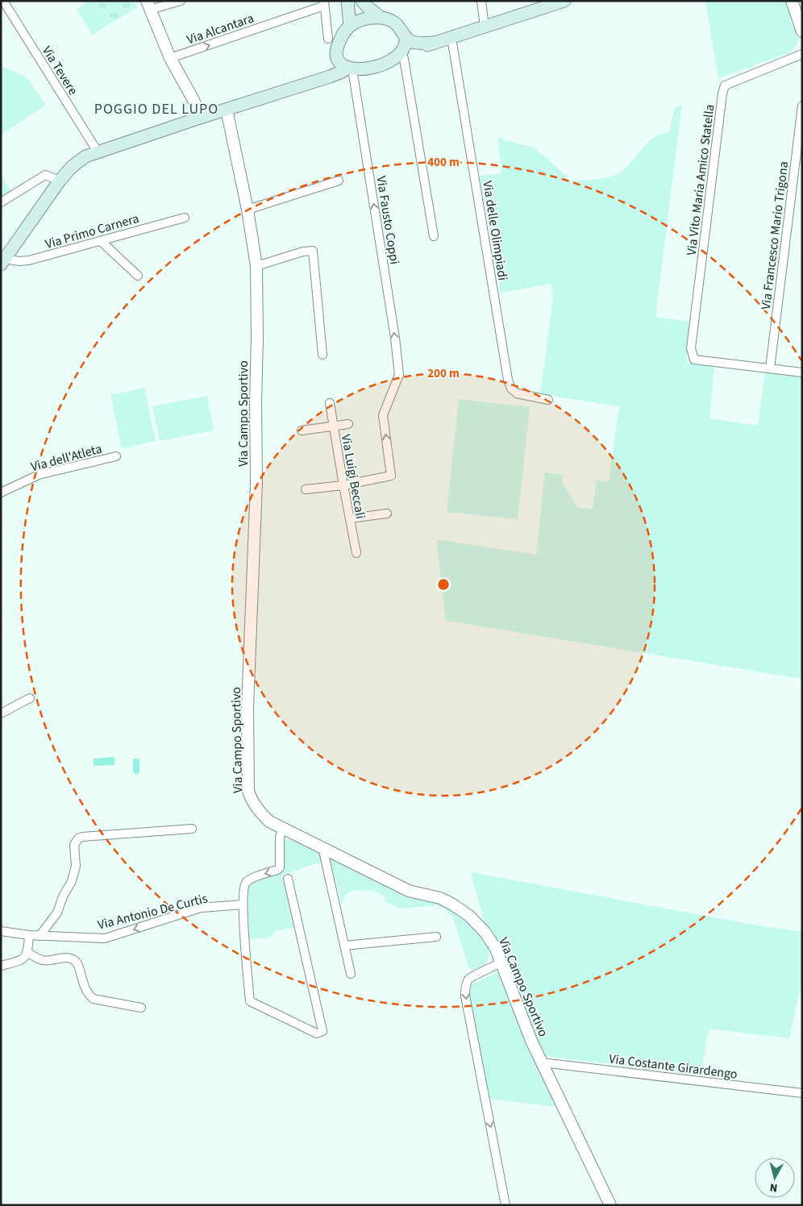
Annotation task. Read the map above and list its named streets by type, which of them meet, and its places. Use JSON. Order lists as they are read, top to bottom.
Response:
{
  "streets": {
    "street": [
      "Via Alcantara",
      "Via Tevere",
      "Via Vito Maria Amico Statella",
      "Via Fausto Coppi",
      "Via Primo Carnera",
      "Via delle Olimpiadi",
      "Via Francesco Mario Trigona",
      "Via Campo Sportivo",
      "Via dell'Atleta",
      "Via Luigi Beccali",
      "Via Antonio De Curtis",
      "Via Costante Girardengo"
    ]
  },
  "crossings": [
    ["Via Vito Maria Amico Statella", "Via Francesco Mario Trigona"],
    ["Via Fausto Coppi", "Via Luigi Beccali"],
    ["Via Campo Sportivo", "Via Costante Girardengo"]
  ],
  "one_way": ["Via Alcantara", "Via Antonio De Curtis"],
  "districts": ["POGGIO DEL LUPO"],
  "north": "bottom",
  "rings": ["400 m", "200 m"]
}
